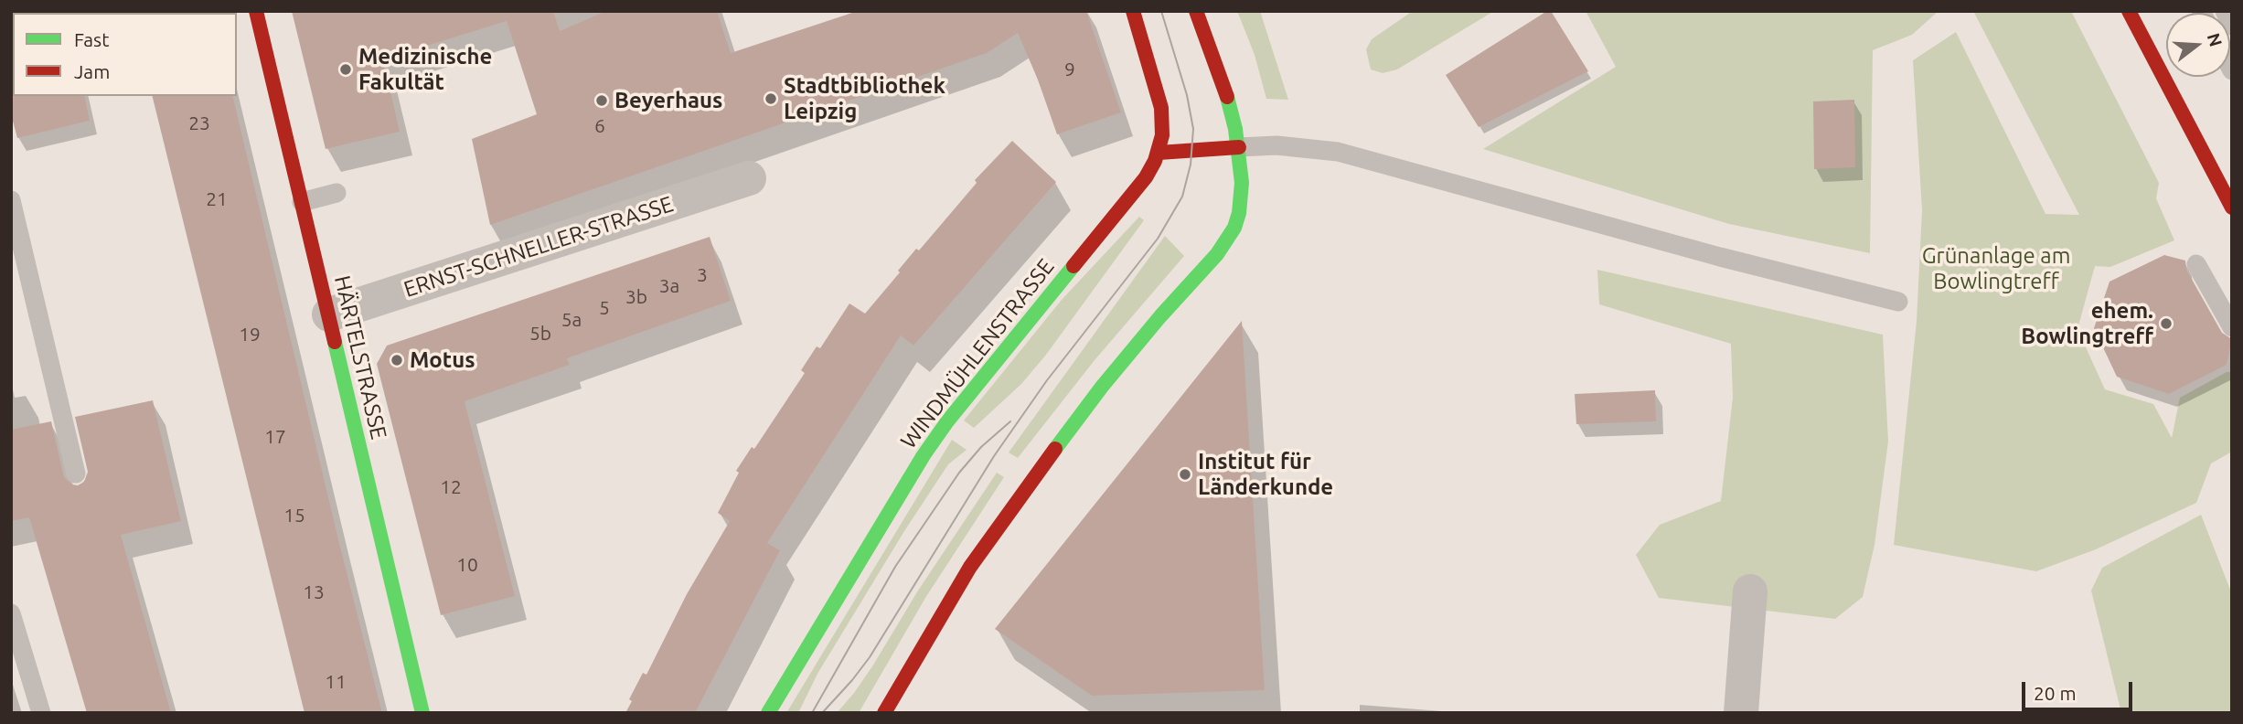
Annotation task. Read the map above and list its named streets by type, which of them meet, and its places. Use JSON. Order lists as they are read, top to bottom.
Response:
{
  "streets": {
    "street": ["ERNST-SCHNELLER-STRASSE", "WINDMÜHLENSTRASSE", "HÄRTELSTRASSE"]
  },
  "crossings": [
    ["ERNST-SCHNELLER-STRASSE", "HÄRTELSTRASSE"]
  ],
  "parks": ["Grünanlage am Bowlingtreff"],
  "places": [
    "Medizinische Fakultät",
    "Stadtbibliothek Leipzig",
    "Beyerhaus",
    "ehem. Bowlingtreff",
    "Motus",
    "Institut für Länderkunde"
  ],
  "house_numbers": [
    "9",
    "23",
    "6",
    "21",
    "3",
    "3a",
    "3b",
    "5",
    "5a",
    "5b",
    "19",
    "17",
    "12",
    "15",
    "10",
    "13",
    "11"
  ],
  "legend": ["Fast", "Jam"],
  "scale_bar": "20 m",
  "north": "right"
}
